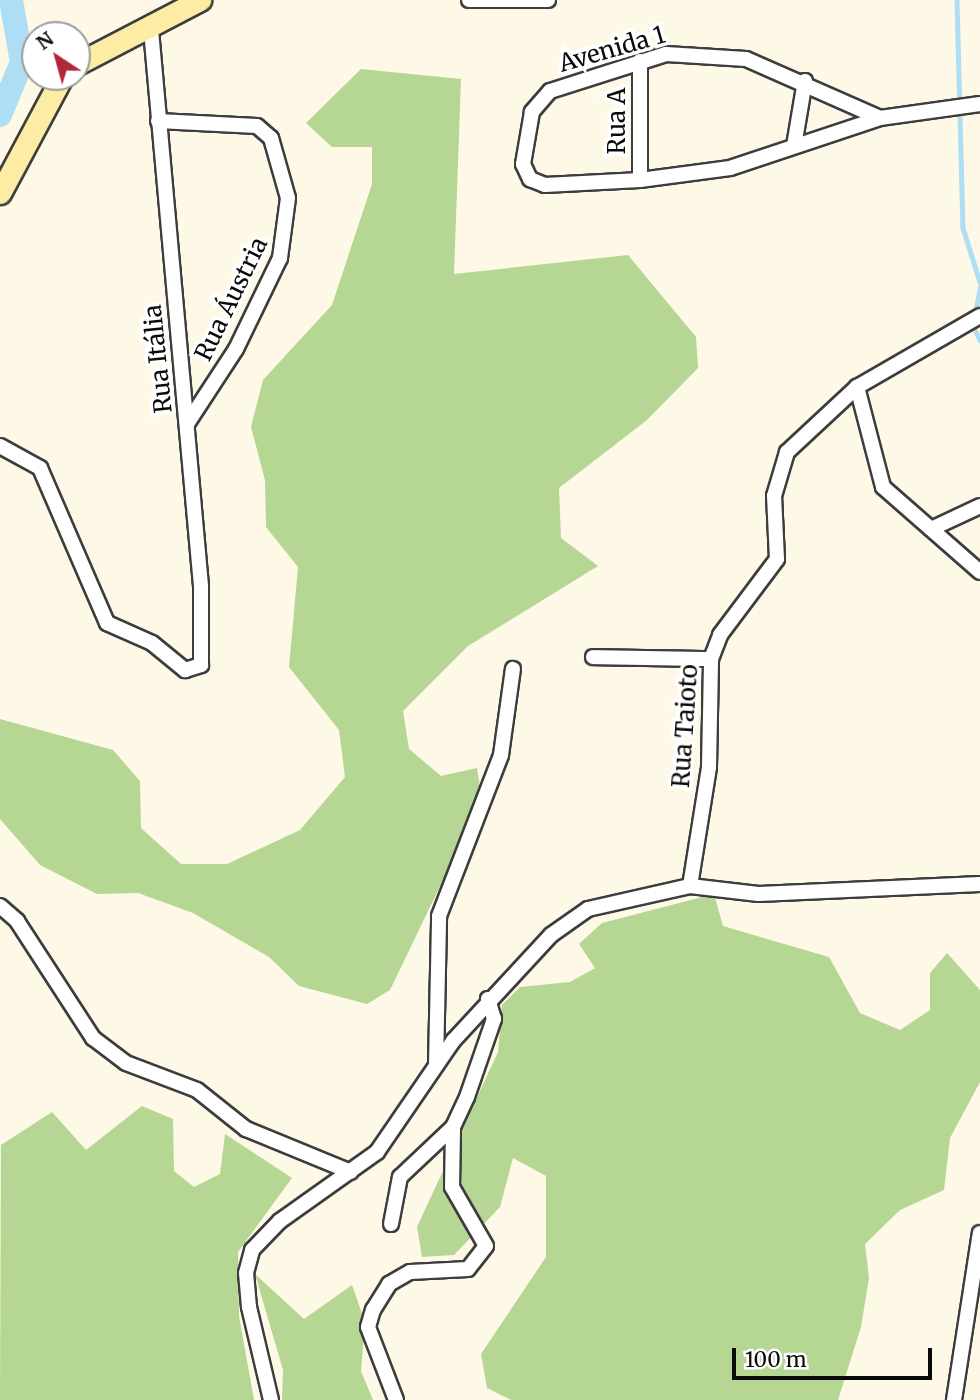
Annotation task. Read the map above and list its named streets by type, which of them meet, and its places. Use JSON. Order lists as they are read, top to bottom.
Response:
{
  "streets": {
    "street": [
      "Avenida 1",
      "Rua A",
      "Rua Áustria",
      "Rua Itália",
      "Rua Taioto"
    ]
  },
  "crossings": [
    ["Avenida 1", "Rua A"],
    ["Rua Áustria", "Rua Itália"]
  ],
  "scale_bar": "100 m",
  "north": "top left"
}
